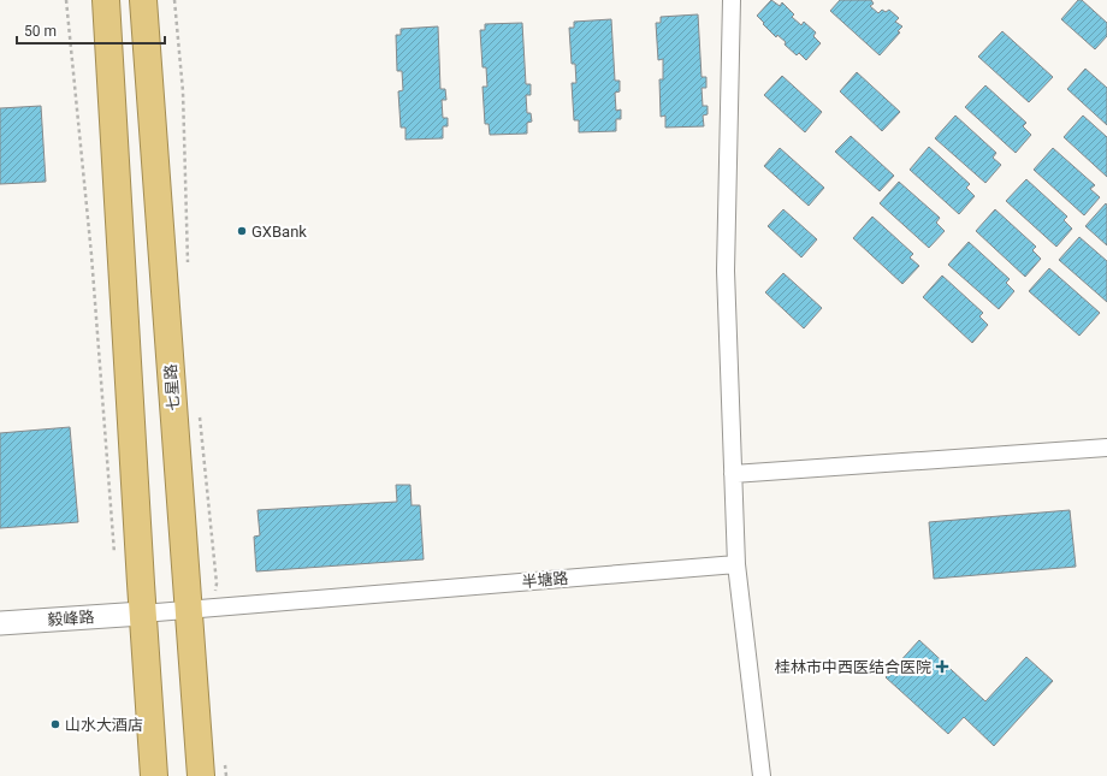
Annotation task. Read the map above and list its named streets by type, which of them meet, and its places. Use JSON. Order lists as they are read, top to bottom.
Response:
{
  "streets": {
    "highway": ["七星路"],
    "main road": ["毅峰路"],
    "street": ["半塘路"]
  },
  "crossings": [
    ["七星路", "半塘路"],
    ["半塘路", "毅峰路"]
  ],
  "places": {
    "other": ["GXBank", "山水大酒店"],
    "health": ["桂林市中西医结合医院"]
  },
  "scale_bar": "50 m"
}
